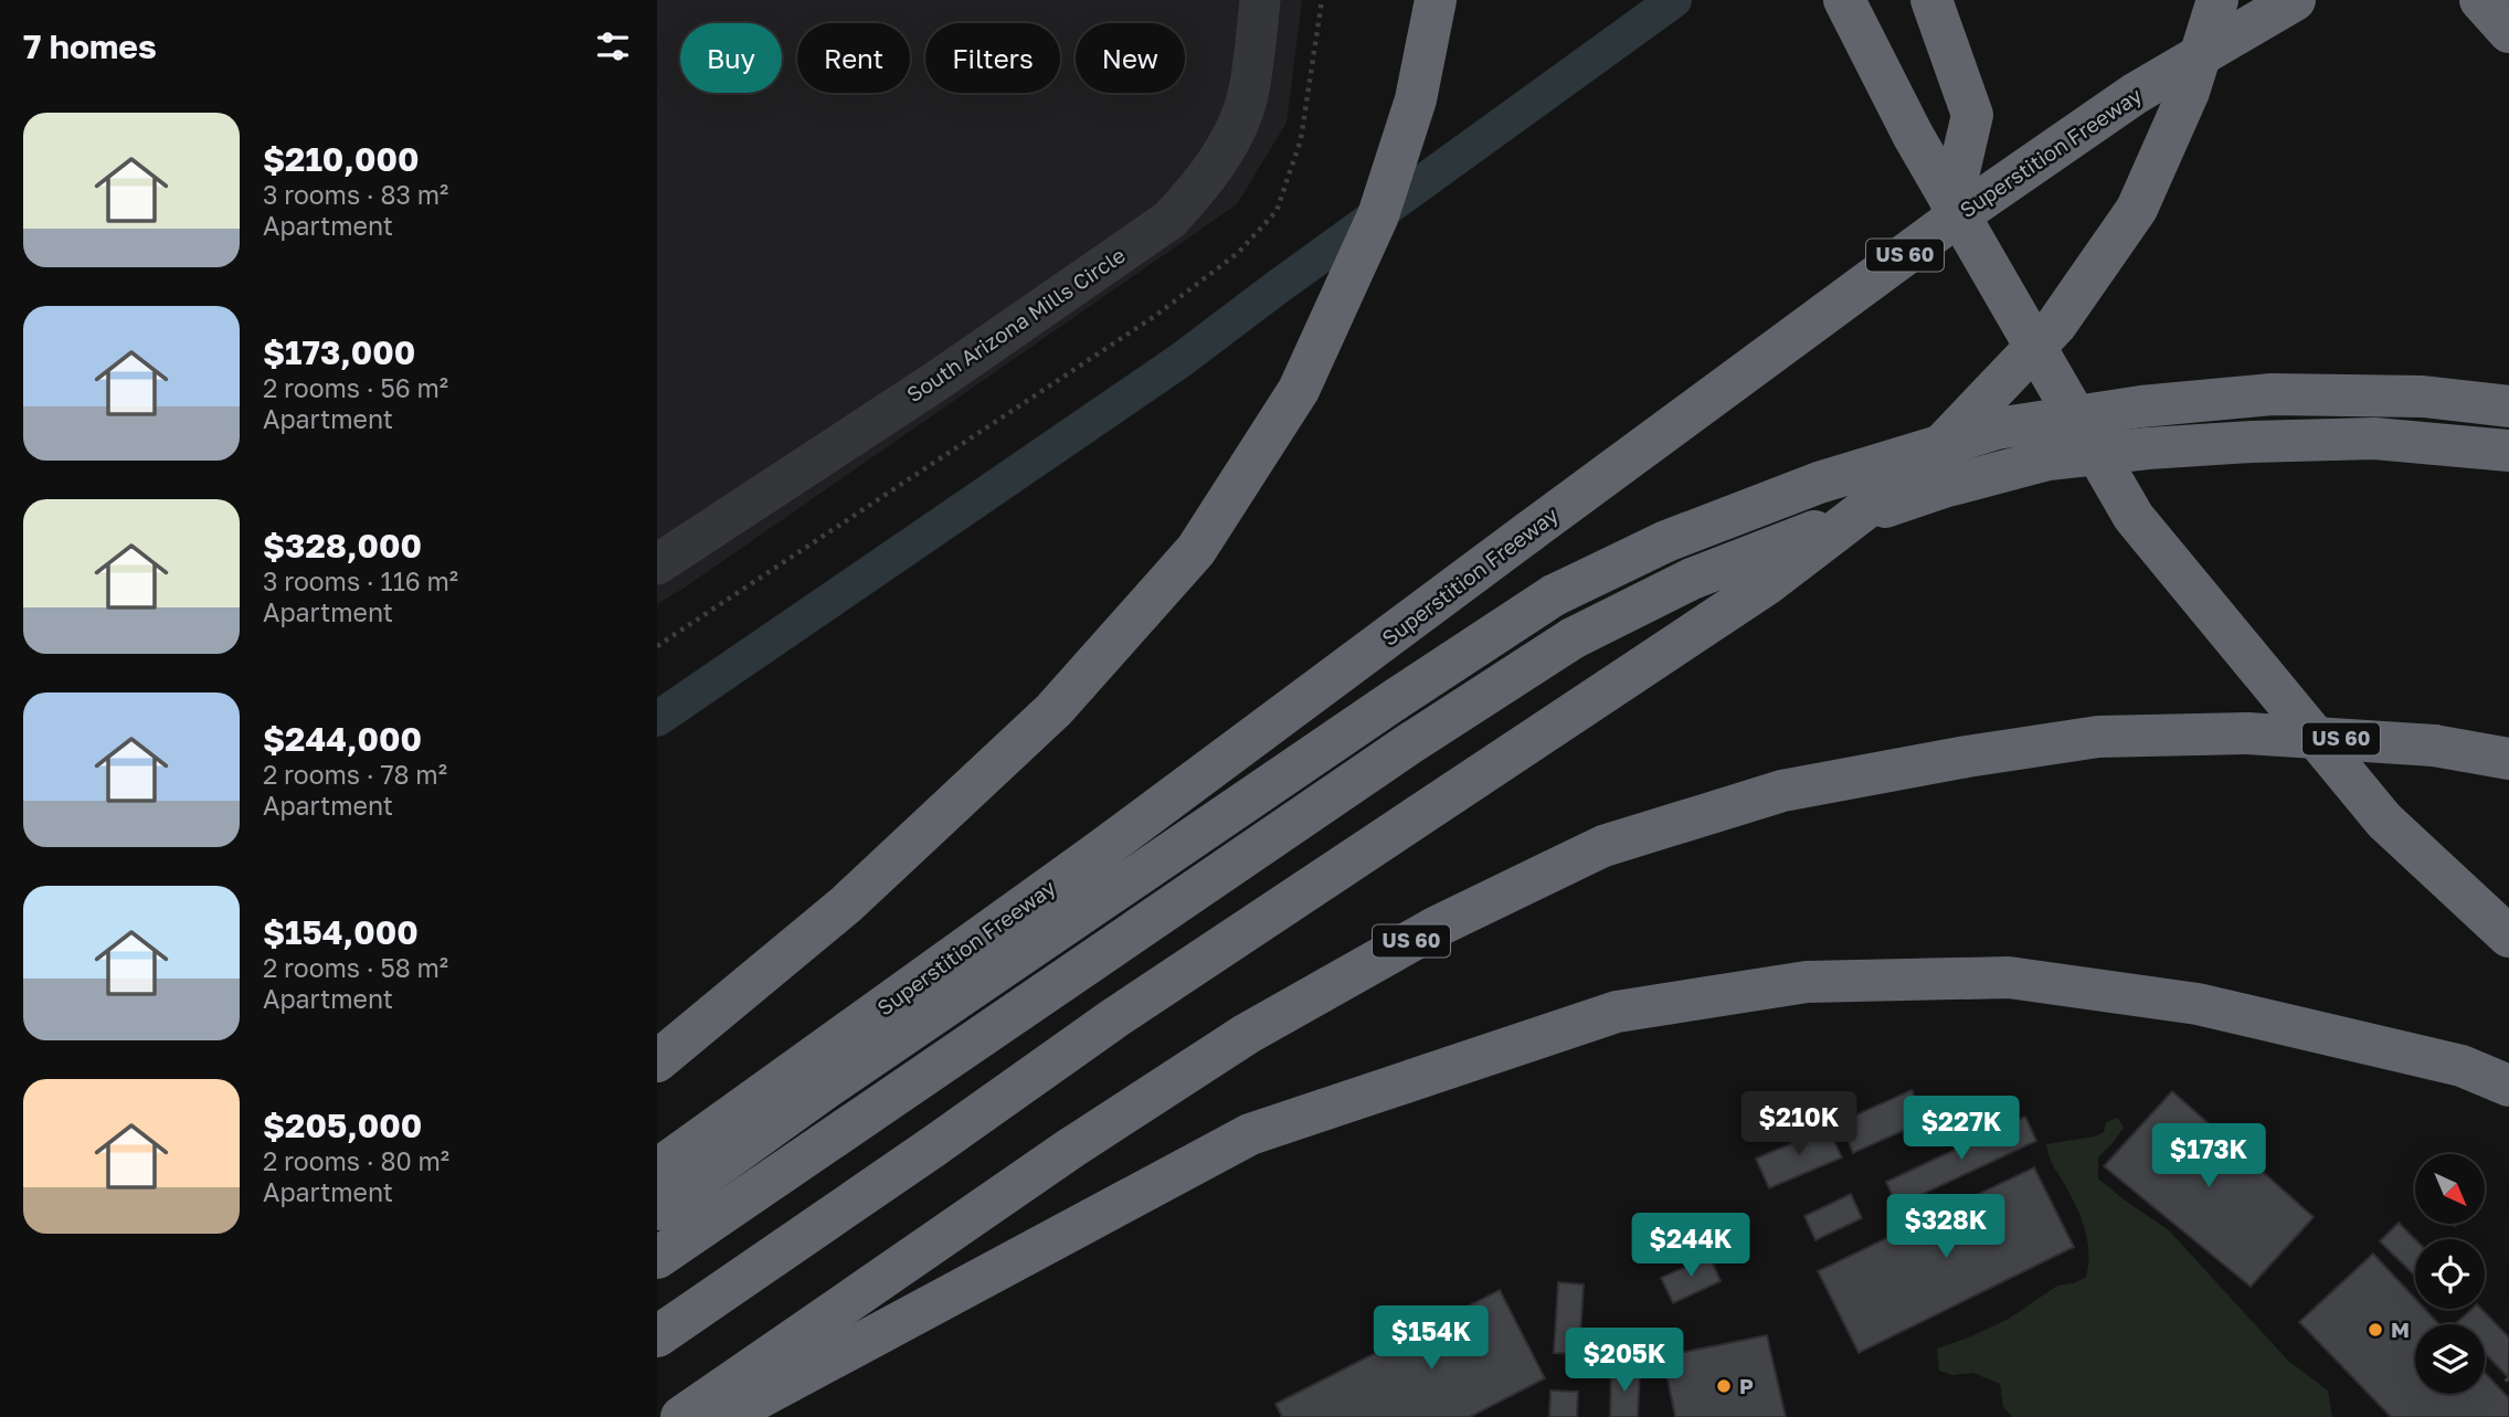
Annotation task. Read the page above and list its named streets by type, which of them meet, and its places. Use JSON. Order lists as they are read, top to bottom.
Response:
{
  "streets": {
    "highway": ["Superstition Freeway", "US 60"],
    "lane": ["South Arizona Mills Circle"]
  },
  "places": ["M", "P"],
  "north": "bottom right",
  "page": {
    "heading": "7 homes",
    "chip": [
      "Buy",
      "Rent",
      "Filters",
      "New"
    ],
    "list": [
      {
        "name": "$210,000",
        "note": "3 rooms · 83 m² · Apartment"
      },
      {
        "name": "$173,000",
        "note": "2 rooms · 56 m² · Apartment"
      },
      {
        "name": "$328,000",
        "note": "3 rooms · 116 m² · Apartment"
      },
      {
        "name": "$244,000",
        "note": "2 rooms · 78 m² · Apartment"
      },
      {
        "name": "$154,000",
        "note": "2 rooms · 58 m² · Apartment"
      },
      {
        "name": "$205,000",
        "note": "2 rooms · 80 m² · Apartment"
      }
    ],
    "price": [
      "$210K",
      "$227K",
      "$173K",
      "$328K",
      "$244K",
      "$154K",
      "$205K"
    ]
  }
}
